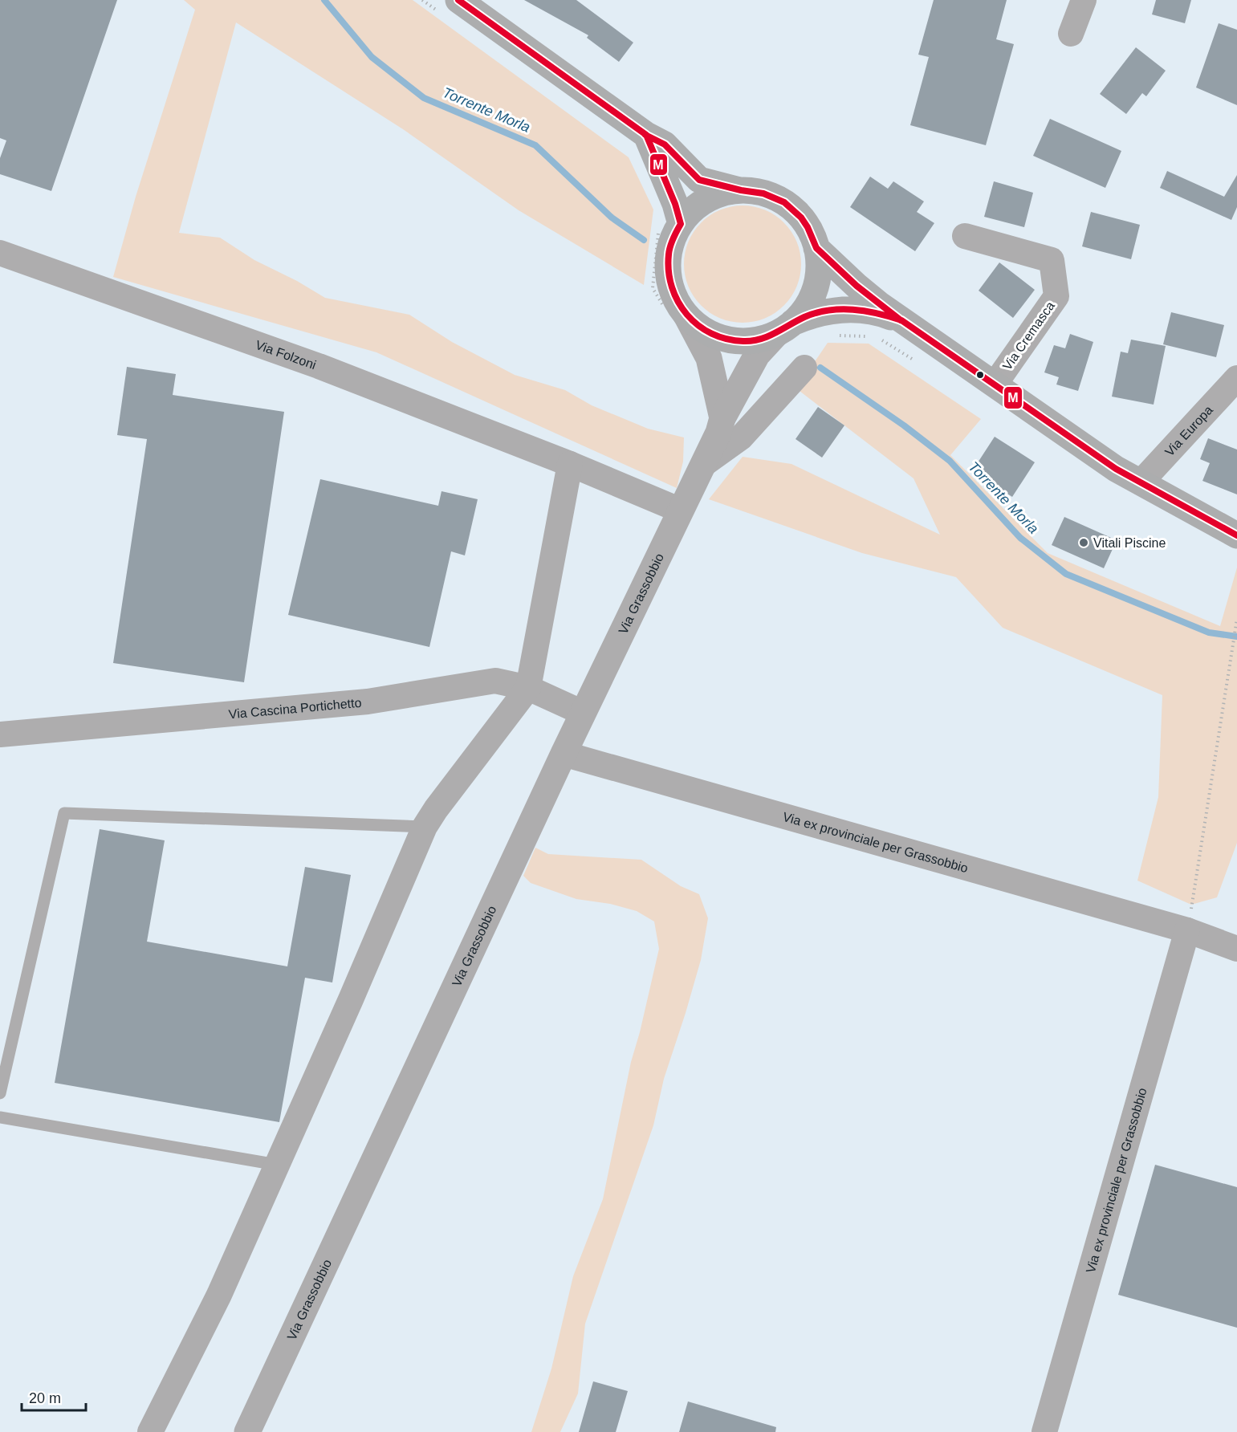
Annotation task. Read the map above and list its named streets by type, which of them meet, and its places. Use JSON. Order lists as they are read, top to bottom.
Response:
{
  "streets": {
    "main road": ["Via Cremasca"],
    "street": [
      "Via Folzoni",
      "Via Europa",
      "Via Grassobbio",
      "Via Cascina Portichetto",
      "Via ex provinciale per Grassobbio"
    ]
  },
  "crossings": [
    ["Via Cremasca", "Via Europa"],
    ["Via Cremasca", "Via Grassobbio"],
    ["Via Folzoni", "Via Grassobbio"],
    ["Via Grassobbio", "Via Cascina Portichetto"],
    ["Via Grassobbio", "Via ex provinciale per Grassobbio"]
  ],
  "water": ["Torrente Morla"],
  "places": ["Vitali Piscine"],
  "lines": ["transit line M"],
  "scale_bar": "20 m"
}
